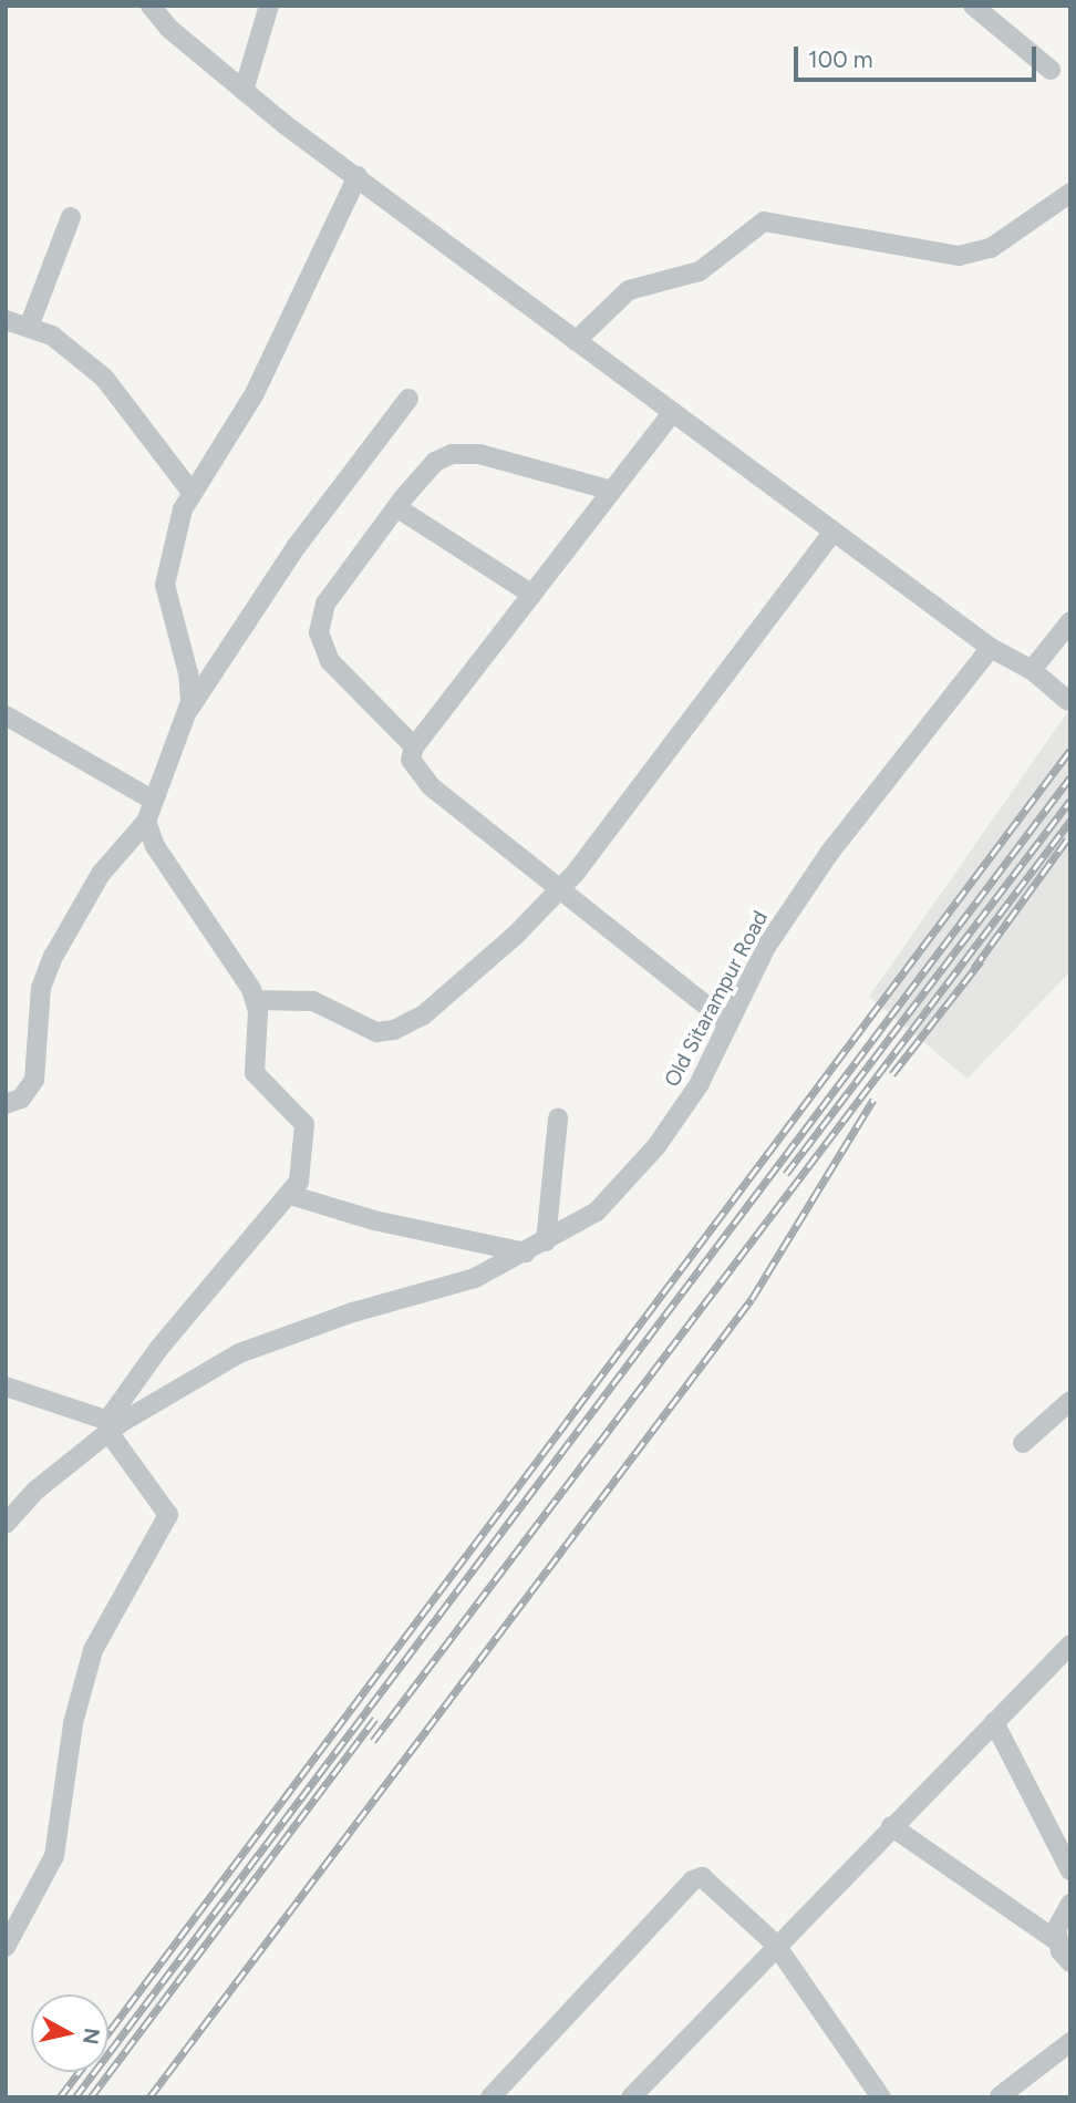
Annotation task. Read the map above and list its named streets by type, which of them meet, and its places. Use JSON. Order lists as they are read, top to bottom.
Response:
{
  "streets": {
    "street": ["Old Sitarampur Road"]
  },
  "scale_bar": "100 m",
  "north": "right"
}
